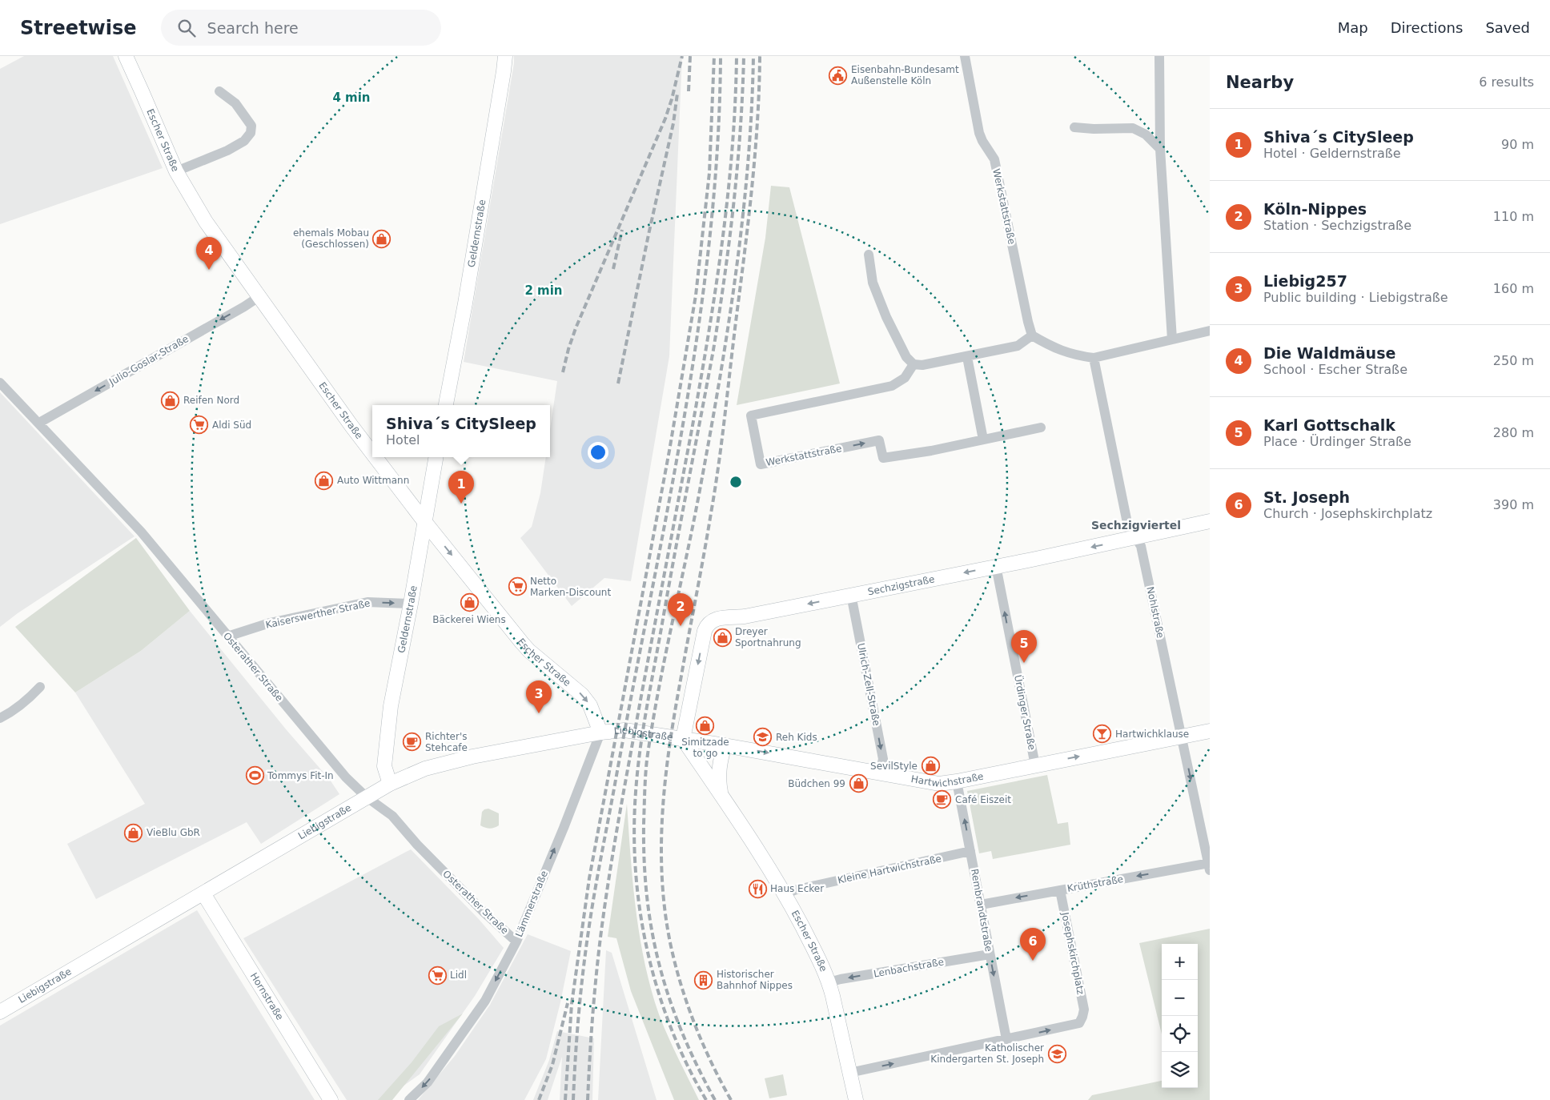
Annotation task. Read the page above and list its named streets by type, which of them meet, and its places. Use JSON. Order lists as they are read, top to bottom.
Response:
{
  "streets": {
    "street": [
      "Escher Straße",
      "Werkstattstraße",
      "Geldernstraße",
      "Julio-Goslar-Straße",
      "Sechzigstraße",
      "Nohlstraße",
      "Kaiserswerther Straße",
      "Osterather Straße",
      "Ulrich-Zell-Straße",
      "Ürdinger Straße",
      "Liebigstraße",
      "Hartwichstraße",
      "Kleine Hartwichstraße",
      "Krüthstraße",
      "Lämmerstraße",
      "Rembrandtstraße",
      "Josephskirchplatz",
      "Lenbachstraße",
      "Hornstraße"
    ]
  },
  "crossings": [
    ["Escher Straße", "Geldernstraße"],
    ["Escher Straße", "Julio-Goslar-Straße"],
    ["Escher Straße", "Sechzigstraße"],
    ["Escher Straße", "Liebigstraße"],
    ["Escher Straße", "Hartwichstraße"],
    ["Escher Straße", "Kleine Hartwichstraße"],
    ["Escher Straße", "Lämmerstraße"],
    ["Escher Straße", "Lenbachstraße"],
    ["Geldernstraße", "Kaiserswerther Straße"],
    ["Geldernstraße", "Liebigstraße"],
    ["Julio-Goslar-Straße", "Osterather Straße"],
    ["Sechzigstraße", "Nohlstraße"],
    ["Sechzigstraße", "Ulrich-Zell-Straße"],
    ["Sechzigstraße", "Ürdinger Straße"],
    ["Sechzigstraße", "Liebigstraße"],
    ["Sechzigstraße", "Hartwichstraße"],
    ["Nohlstraße", "Hartwichstraße"],
    ["Nohlstraße", "Krüthstraße"],
    ["Kaiserswerther Straße", "Osterather Straße"],
    ["Osterather Straße", "Liebigstraße"],
    ["Osterather Straße", "Lämmerstraße"],
    ["Ulrich-Zell-Straße", "Hartwichstraße"],
    ["Ürdinger Straße", "Hartwichstraße"],
    ["Liebigstraße", "Hartwichstraße"],
    ["Liebigstraße", "Lämmerstraße"],
    ["Liebigstraße", "Hornstraße"],
    ["Hartwichstraße", "Rembrandtstraße"],
    ["Kleine Hartwichstraße", "Rembrandtstraße"],
    ["Krüthstraße", "Rembrandtstraße"],
    ["Krüthstraße", "Josephskirchplatz"],
    ["Rembrandtstraße", "Josephskirchplatz"],
    ["Rembrandtstraße", "Lenbachstraße"]
  ],
  "one_way": [
    "Julio-Goslar-Straße",
    "Sechzigstraße",
    "Kaiserswerther Straße",
    "Ulrich-Zell-Straße",
    "Ürdinger Straße",
    "Hartwichstraße",
    "Krüthstraße"
  ],
  "districts": ["Sechzigviertel"],
  "places": {
    "public building": ["Eisenbahn-Bundesamt Außenstelle Köln"],
    "shop": [
      "ehemals Mobau (Geschlossen)",
      "Reifen Nord",
      "Auto Wittmann",
      "Bäckerei Wiens",
      "Dreyer Sportnahrung",
      "Simitzade to go",
      "SevilStyle",
      "Büdchen 99",
      "VieBlu GbR"
    ],
    "supermarket": ["Aldi Süd", "Netto Marken-Discount", "Lidl"],
    "bar": ["Hartwichklause"],
    "school or university": ["Reh Kids", "Katholischer Kindergarten St. Joseph"],
    "cafe": ["Richter's Stehcafe", "Café Eiszeit"],
    "sports": ["Tommys Fit-In"],
    "restaurant": ["Haus Ecker"],
    "building": ["Historischer Bahnhof Nippes"]
  },
  "page": {
    "header": "Streetwise",
    "search": "Search here",
    "nav": ["Map", "Directions", "Saved"],
    "heading": ["Nearby", "6 results"],
    "list": [
      {
        "mark": "1",
        "name": "Shiva´s CitySleep",
        "note": "Hotel · Geldernstraße",
        "value": "90 m"
      },
      {
        "mark": "2",
        "name": "Köln-Nippes",
        "note": "Station · Sechzigstraße",
        "value": "110 m"
      },
      {
        "mark": "3",
        "name": "Liebig257",
        "note": "Public building · Liebigstraße",
        "value": "160 m"
      },
      {
        "mark": "4",
        "name": "Die Waldmäuse",
        "note": "School · Escher Straße",
        "value": "250 m"
      },
      {
        "mark": "5",
        "name": "Karl Gottschalk",
        "note": "Place · Ürdinger Straße",
        "value": "280 m"
      },
      {
        "mark": "6",
        "name": "St. Joseph",
        "note": "Church · Josephskirchplatz",
        "value": "390 m"
      }
    ],
    "pins": [
      "4",
      "1",
      "2",
      "5",
      "3",
      "6"
    ],
    "popup": ["Shiva´s CitySleep", "Hotel"],
    "map_buttons": ["+", "−"]
  },
  "rings": ["4 min", "2 min"]
}
